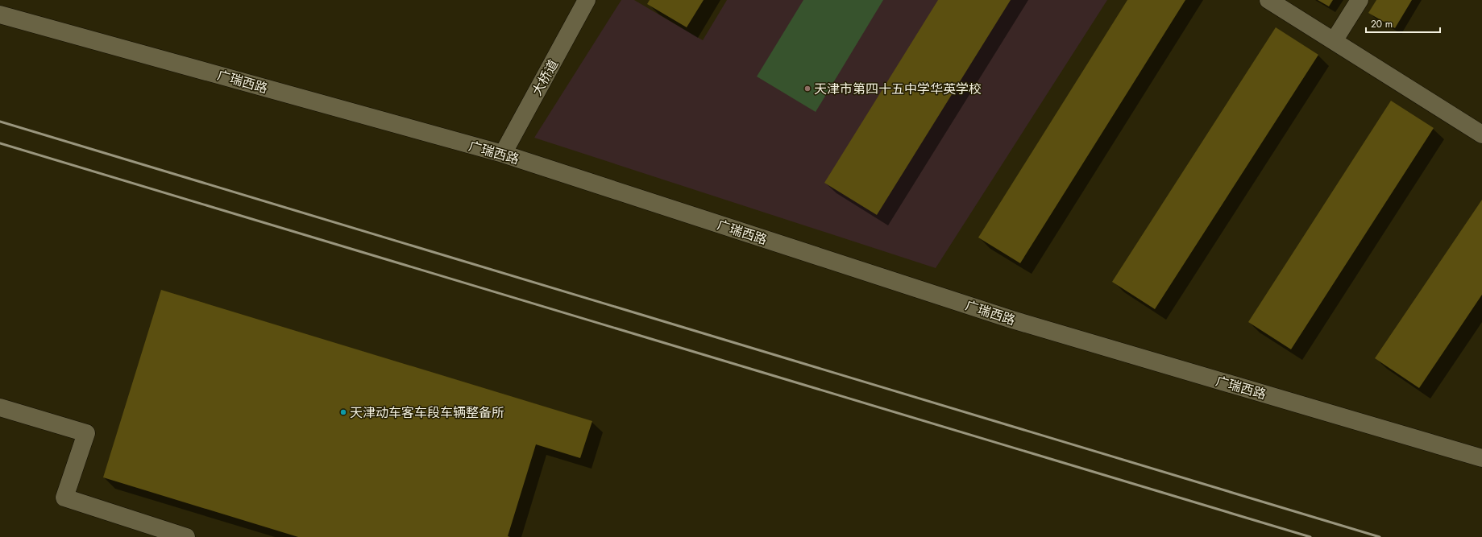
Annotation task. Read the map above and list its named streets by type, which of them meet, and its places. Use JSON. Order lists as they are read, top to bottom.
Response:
{
  "streets": {
    "street": ["大桥道", "广瑞西路"]
  },
  "crossings": [
    ["大桥道", "广瑞西路"]
  ],
  "places": ["天津市第四十五中学华英学校", "天津动车客车段车辆整备所"],
  "scale_bar": "20 m"
}
